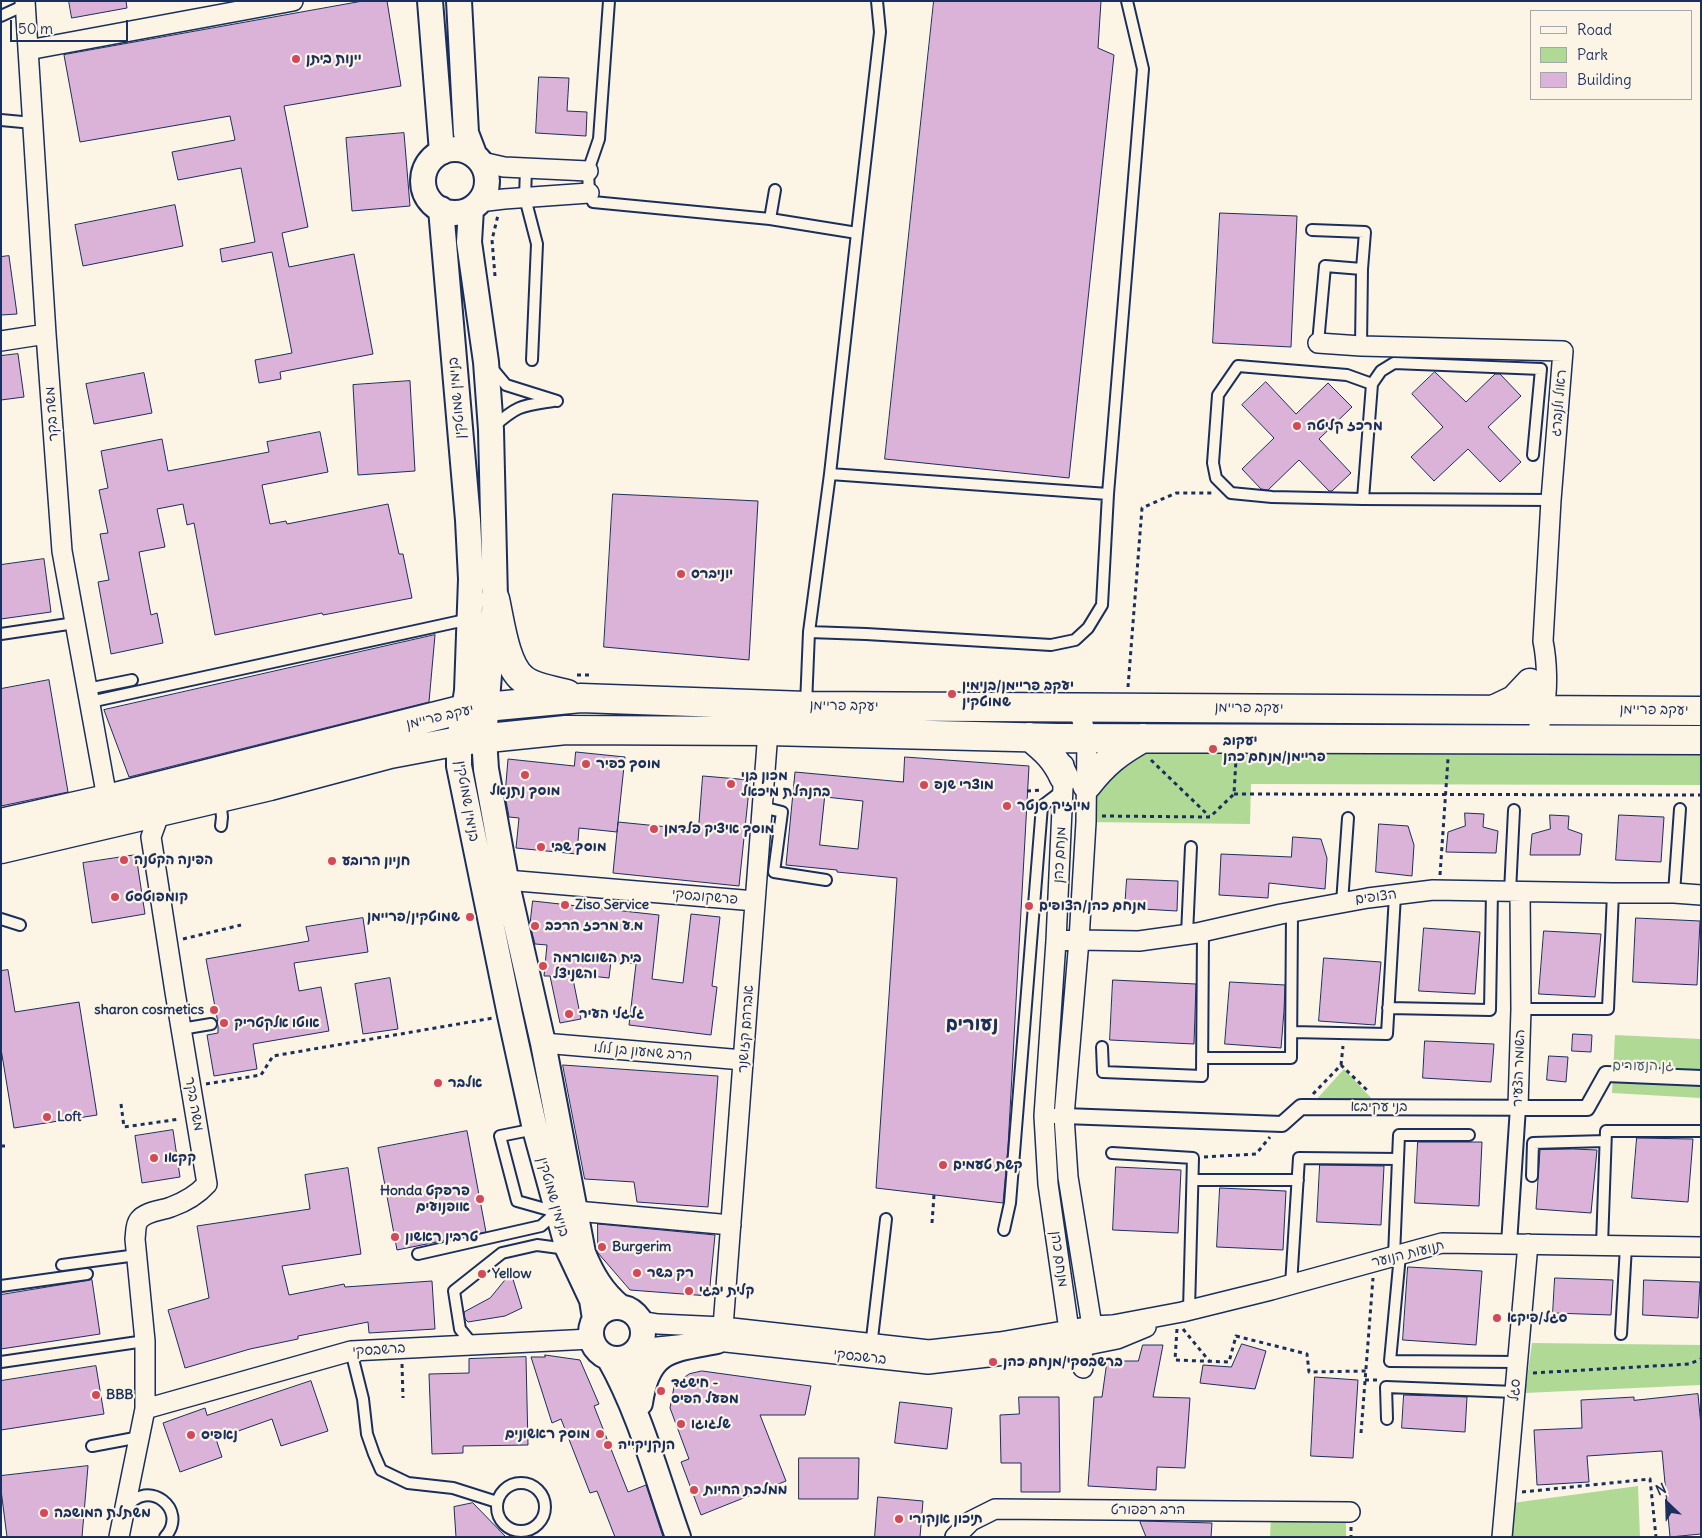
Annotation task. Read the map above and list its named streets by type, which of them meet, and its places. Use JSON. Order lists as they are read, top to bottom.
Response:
{
  "streets": {
    "main road": ["יעקב פריימן"],
    "street": [
      "בנימין שמוטקין",
      "ראול ולנברג",
      "משה בקר",
      "מנחם כהן",
      "פרשקובסקי",
      "הצופים",
      "אברהם קזושנר",
      "הרב שמעון בן לולו",
      "השומר הצעיר",
      "בני עקיבא",
      "תנועות הנוער",
      "ברשבסקי",
      "סגל",
      "הרב רפפורט"
    ]
  },
  "crossings": [
    ["בנימין שמוטקין", "יעקב פריימן"],
    ["בנימין שמוטקין", "פרשקובסקי"],
    ["בנימין שמוטקין", "הרב שמעון בן לולו"],
    ["בנימין שמוטקין", "ברשבסקי"],
    ["ראול ולנברג", "יעקב פריימן"],
    ["משה בקר", "יעקב פריימן"],
    ["משה בקר", "ברשבסקי"],
    ["יעקב פריימן", "מנחם כהן"],
    ["יעקב פריימן", "אברהם קזושנר"],
    ["מנחם כהן", "הצופים"],
    ["מנחם כהן", "תנועות הנוער"],
    ["מנחם כהן", "ברשבסקי"],
    ["פרשקובסקי", "אברהם קזושנר"],
    ["הצופים", "השומר הצעיר"],
    ["אברהם קזושנר", "הרב שמעון בן לולו"],
    ["אברהם קזושנר", "ברשבסקי"],
    ["השומר הצעיר", "בני עקיבא"],
    ["השומר הצעיר", "תנועות הנוער"],
    ["השומר הצעיר", "סגל"],
    ["תנועות הנוער", "ברשבסקי"],
    ["תנועות הנוער", "סגל"]
  ],
  "districts": ["נעורים"],
  "parks": ["גן הנעורים"],
  "places": [
    "יינות ביתן",
    "מרכז קליטה",
    "יוניברס",
    "יעקב פריימן/בנימין שמוטקין",
    "יעקוב פריימן/מנחם כהן",
    "מוסך כפיר",
    "מוסך נתנאל",
    "מכון בני בהנהלת מיכאל",
    "מוצרי שנפ",
    "מיוזיק סנטר",
    "מוסך איציק פלדמן",
    "מוסך שבי",
    "הפינה הקטנה",
    "חניון הרובע",
    "קומפוטסט",
    "Ziso Service",
    "מנחם כהן/הצופים",
    "שמוטקין/פריימן",
    "מ.ע מרכז הרכב",
    "בית השווארמה והשניצל",
    "sharon cosmetics",
    "גלגלי העיר",
    "אוטו אלקטריק",
    "אלבר",
    "Loft",
    "קקאו",
    "קשת טעמים",
    "Honda פרפקט אופנועים",
    "טרבין ראשון",
    "Burgerim",
    "רק בשר",
    "Yellow",
    "קלית יבגי",
    "סגל/פיקא",
    "ברשבסקי/מנחם כהן",
    "חישגד - מפעל הפיס",
    "BBB",
    "שלגוגו",
    "מוסך ראשונים",
    "נאפיס",
    "הנקניקייה",
    "ממלכת החיות",
    "משתלת המושבה",
    "תיכון אנקורי"
  ],
  "legend": ["Road", "Park", "Building"],
  "scale_bar": "50 m",
  "north": "top left"
}
